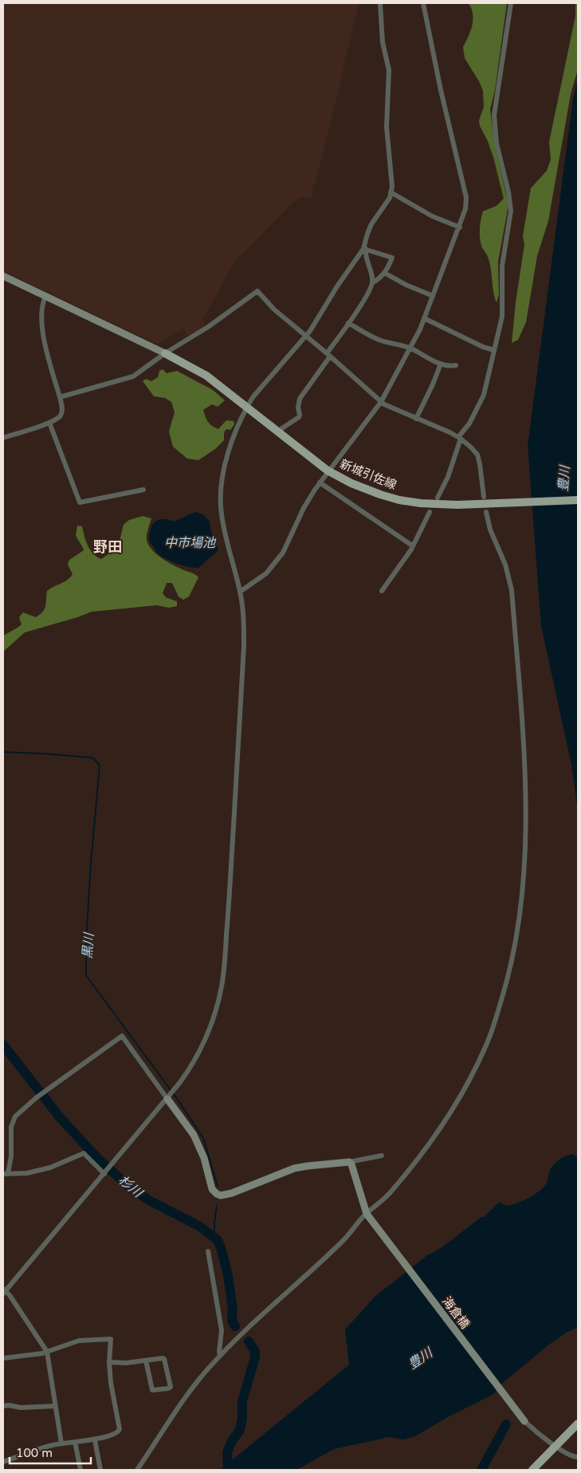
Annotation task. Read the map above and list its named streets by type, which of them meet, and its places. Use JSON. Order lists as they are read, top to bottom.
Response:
{
  "streets": {
    "main road": ["新城引佐線"],
    "street": ["海倉橋"]
  },
  "districts": ["野田"],
  "water": [
    "豊川",
    "中市場池",
    "黒川",
    "杉川"
  ],
  "scale_bar": "100 m"
}
